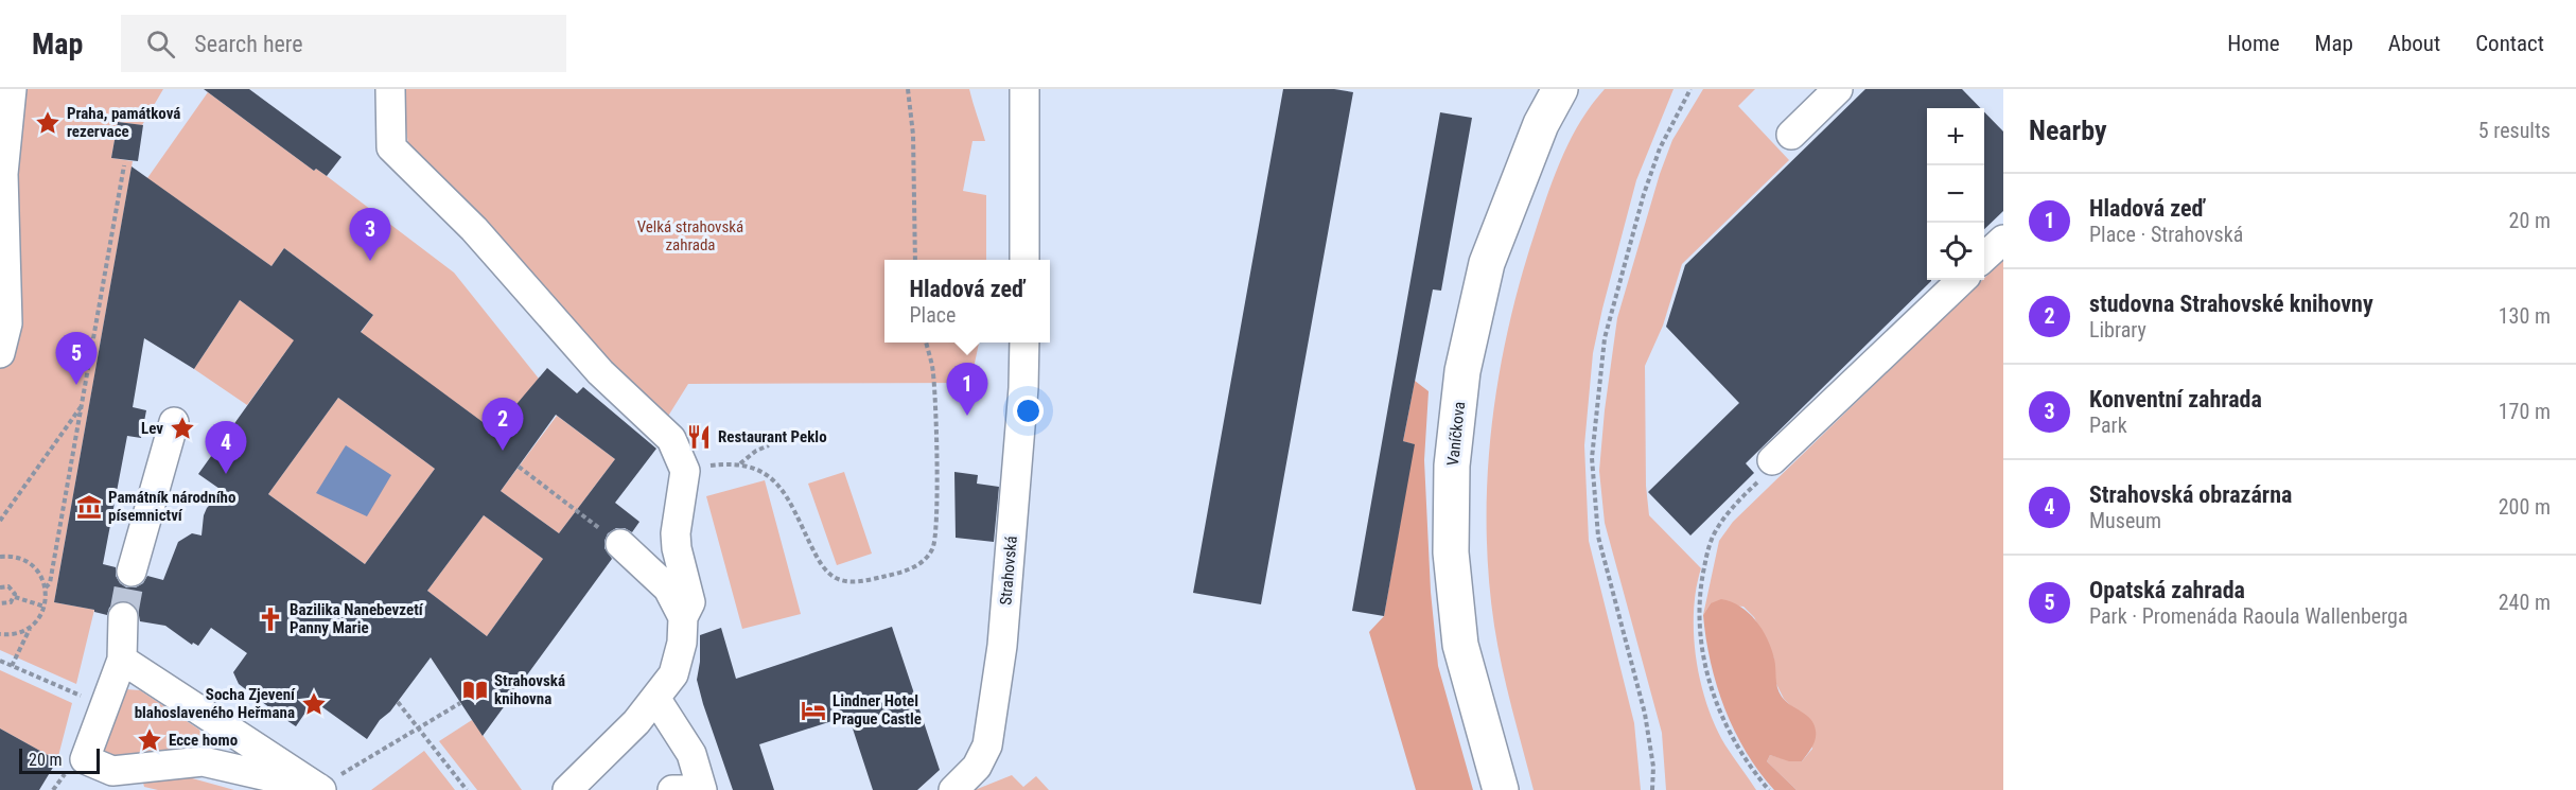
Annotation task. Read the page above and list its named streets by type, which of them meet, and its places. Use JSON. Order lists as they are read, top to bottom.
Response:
{
  "streets": {
    "main road": ["Vaníčkova"],
    "street": ["Strahovská"]
  },
  "parks": ["Velká strahovská zahrada"],
  "places": {
    "place": [
      "Praha, památková rezervace",
      "Lev",
      "Socha Zjevení blahoslaveného Heřmana",
      "Ecce homo"
    ],
    "restaurant": ["Restaurant Peklo"],
    "museum": ["Památník národního písemnictví"],
    "church": ["Bazilika Nanebevzetí Panny Marie"],
    "library": ["Strahovská knihovna"],
    "hotel": ["Lindner Hotel Prague Castle"]
  },
  "scale_bar": "20 m",
  "page": {
    "header": "Map",
    "search": "Search here",
    "nav": [
      "Home",
      "Map",
      "About",
      "Contact"
    ],
    "heading": ["Nearby", "5 results"],
    "map_buttons": ["+", "−"],
    "list": [
      {
        "mark": "1",
        "name": "Hladová zeď",
        "note": "Place · Strahovská",
        "value": "20 m"
      },
      {
        "mark": "2",
        "name": "studovna Strahovské knihovny",
        "note": "Library",
        "value": "130 m"
      },
      {
        "mark": "3",
        "name": "Konventní zahrada",
        "note": "Park",
        "value": "170 m"
      },
      {
        "mark": "4",
        "name": "Strahovská obrazárna",
        "note": "Museum",
        "value": "200 m"
      },
      {
        "mark": "5",
        "name": "Opatská zahrada",
        "note": "Park · Promenáda Raoula Wallenberga",
        "value": "240 m"
      }
    ],
    "pins": [
      "3",
      "5",
      "1",
      "2",
      "4"
    ],
    "popup": ["Hladová zeď", "Place"],
    "scale": "20 m"
  }
}
